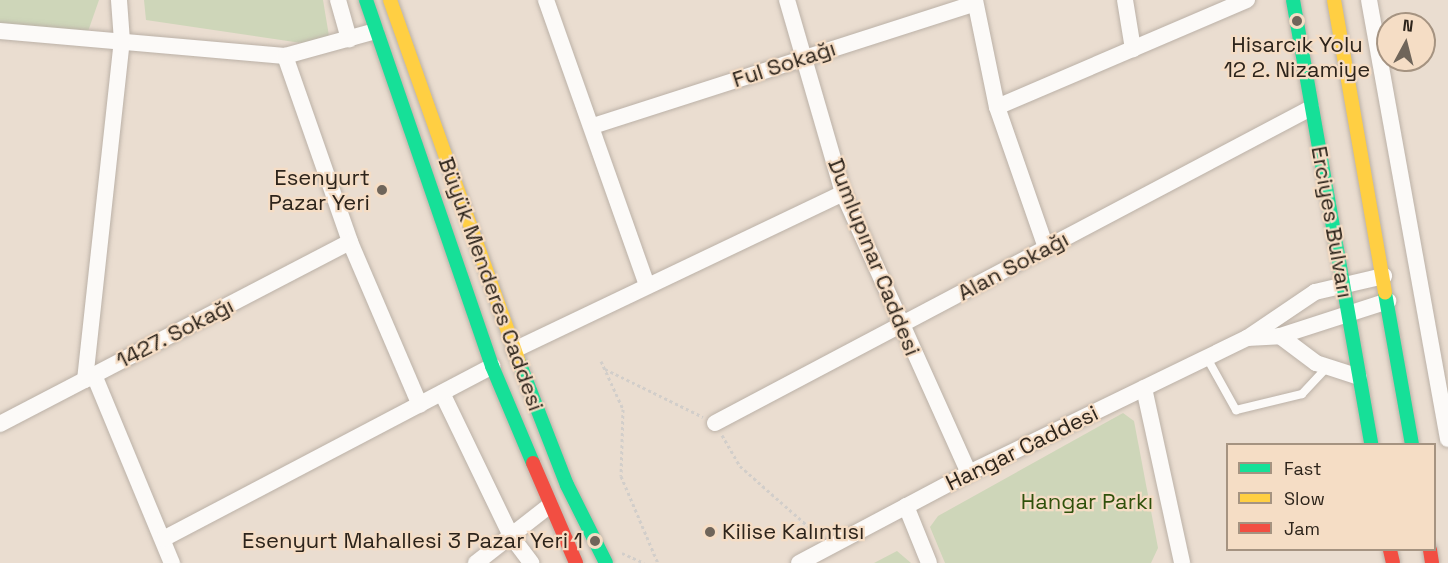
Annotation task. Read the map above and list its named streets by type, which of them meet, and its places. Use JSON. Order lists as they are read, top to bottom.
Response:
{
  "streets": {
    "main road": ["Erciyes Bulvarı", "Büyük Menderes Caddesi"],
    "street": [
      "Ful Sokağı",
      "Dumlupınar Caddesi",
      "Alan Sokağı",
      "1427. Sokağı",
      "Hangar Caddesi"
    ]
  },
  "crossings": [
    ["Ful Sokağı", "Dumlupınar Caddesi"],
    ["Erciyes Bulvarı", "Alan Sokağı"],
    ["Erciyes Bulvarı", "Hangar Caddesi"],
    ["Dumlupınar Caddesi", "Alan Sokağı"],
    ["Dumlupınar Caddesi", "Hangar Caddesi"]
  ],
  "parks": ["Hangar Parkı"],
  "places": [
    "Hisarcık Yolu 12 2. Nizamiye",
    "Esenyurt Pazar Yeri",
    "Kilise Kalıntısı",
    "Esenyurt Mahallesi 3 Pazar Yeri 1"
  ],
  "legend": ["Fast", "Slow", "Jam"],
  "north": "top"
}
